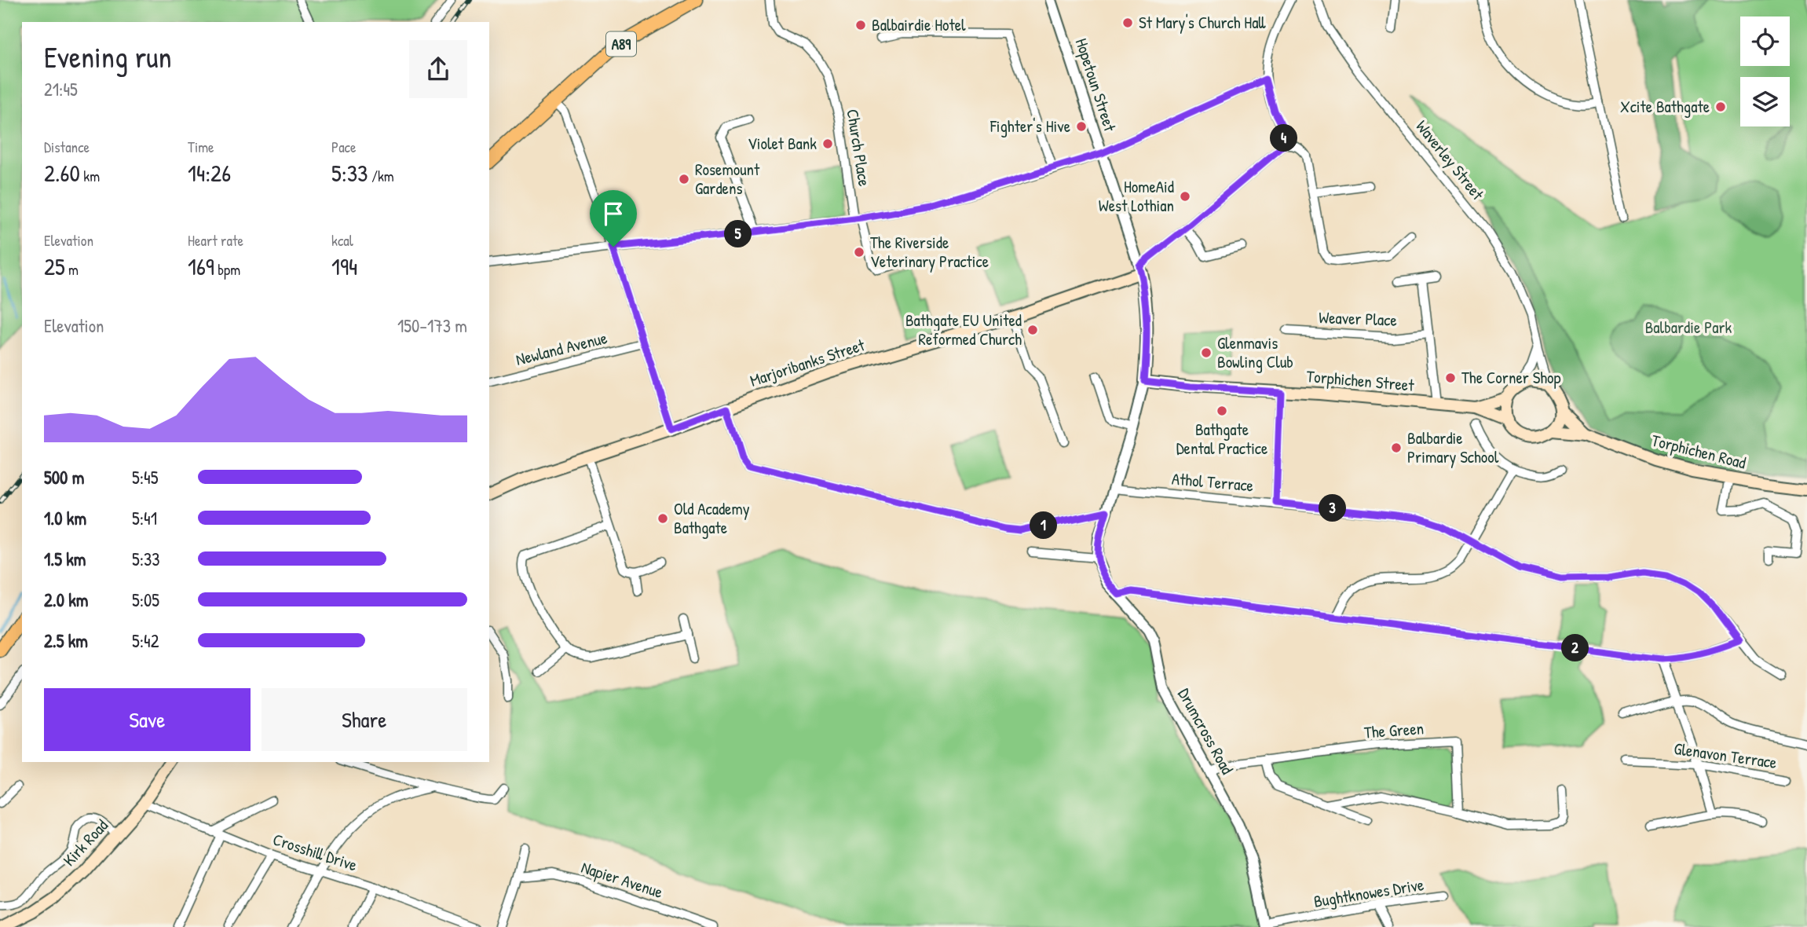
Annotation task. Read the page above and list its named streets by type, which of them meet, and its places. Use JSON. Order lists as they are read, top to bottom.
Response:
{
  "streets": {
    "main road": [
      "A89",
      "Marjoribanks Street",
      "Torphichen Street",
      "Torphichen Road",
      "Drumcross Road",
      "Kirk Road"
    ],
    "street": [
      "Hopetoun Street",
      "Church Place",
      "Waverley Street",
      "Weaver Place",
      "Newland Avenue",
      "Athol Terrace",
      "The Green",
      "Glenavon Terrace",
      "Crosshill Drive",
      "Napier Avenue",
      "Bughtknowes Drive"
    ]
  },
  "crossings": [
    ["Hopetoun Street", "Marjoribanks Street"],
    ["Hopetoun Street", "Drumcross Road"],
    ["Waverley Street", "Torphichen Street"],
    ["Marjoribanks Street", "Drumcross Road"],
    ["Torphichen Street", "Drumcross Road"],
    ["Athol Terrace", "Drumcross Road"],
    ["The Green", "Drumcross Road"],
    ["Drumcross Road", "Bughtknowes Drive"],
    ["Kirk Road", "Crosshill Drive"]
  ],
  "parks": ["Balbardie Park"],
  "places": [
    "St Mary's Church Hall",
    "Balbairdie Hotel",
    "Xcite Bathgate",
    "Fighter's Hive",
    "Violet Bank",
    "Rosemount Gardens",
    "HomeAid West Lothian",
    "The Riverside Veterinary Practice",
    "Bathgate EU United Reformed Church",
    "Glenmavis Bowling Club",
    "The Corner Shop",
    "Bathgate Dental Practice",
    "Balbardie Primary School",
    "Old Academy Bathgate"
  ],
  "page": {
    "heading": ["Evening run", "21:45"],
    "stats": [
      ["Distance", "2.60 km"],
      ["Time", "14:26"],
      ["Pace", "5:33 /km"],
      ["Elevation", "25 m"],
      ["Heart rate", "169 bpm"],
      ["kcal", "194"]
    ],
    "pins": [
      "4",
      "5",
      "3",
      "1",
      "2"
    ],
    "chart": ["Elevation", "150–173 m"],
    "list": [
      {
        "name": "500 m",
        "note": "5:45"
      },
      {
        "name": "1.0 km",
        "note": "5:41"
      },
      {
        "name": "1.5 km",
        "note": "5:33"
      },
      {
        "name": "2.0 km",
        "note": "5:05"
      },
      {
        "name": "2.5 km",
        "note": "5:42"
      }
    ],
    "buttons": ["Save", "Share"]
  }
}
